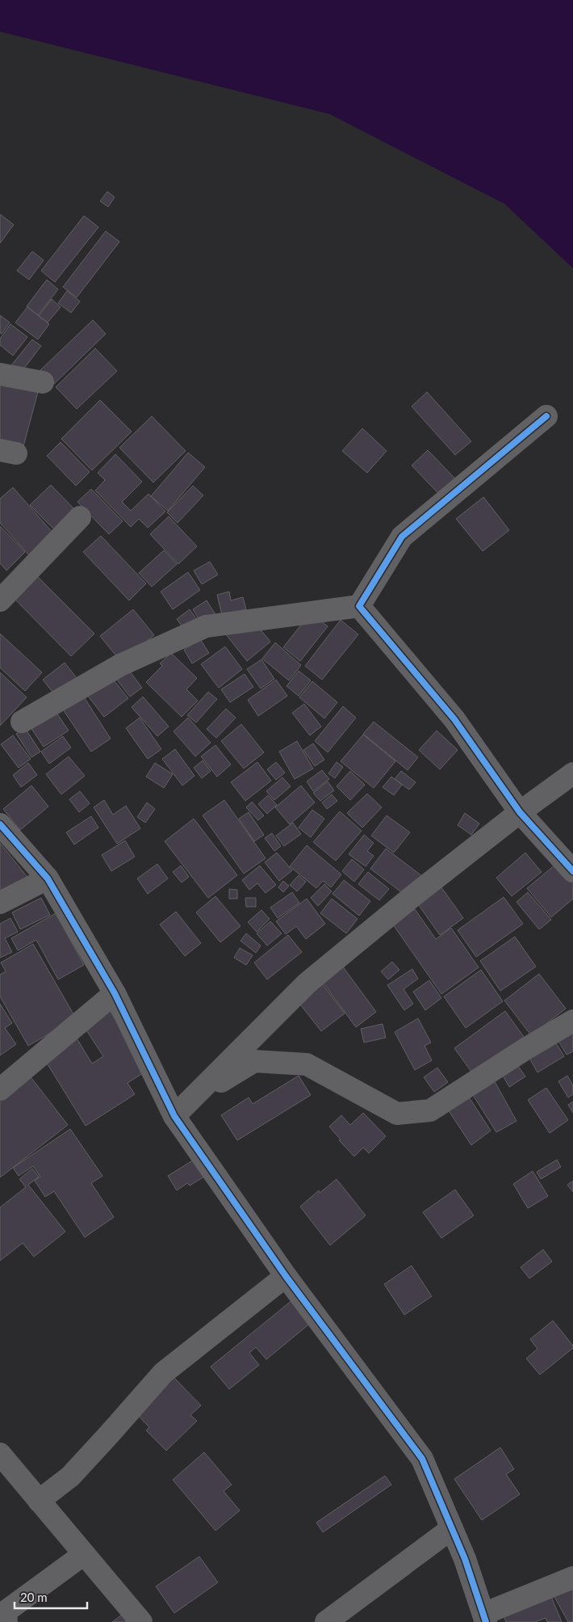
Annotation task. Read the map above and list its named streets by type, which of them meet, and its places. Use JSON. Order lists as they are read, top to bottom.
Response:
{
  "scale_bar": "20 m"
}
